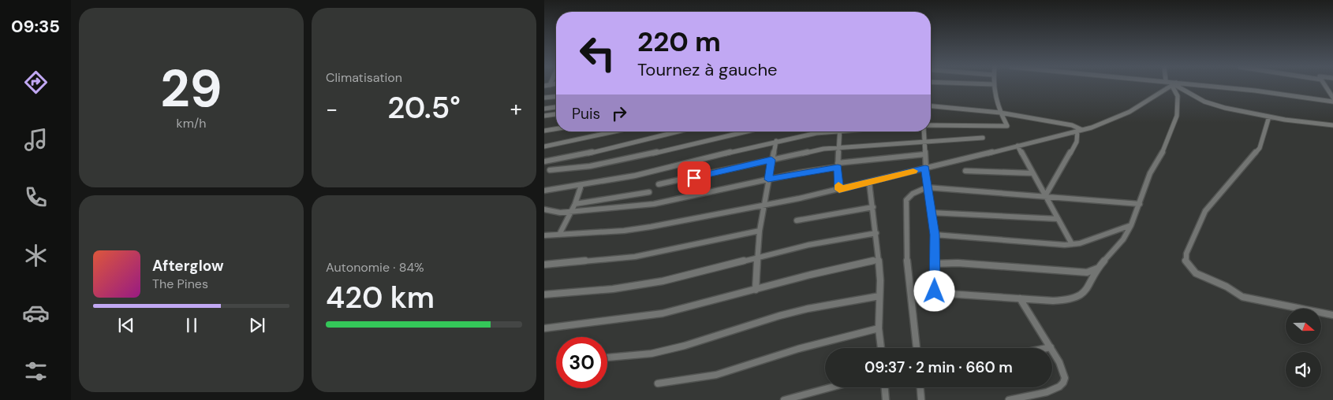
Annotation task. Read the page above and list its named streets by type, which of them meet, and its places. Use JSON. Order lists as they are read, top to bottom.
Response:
{
  "north": "right",
  "page": {
    "tabs": "09:35",
    "tile": [
      ["29", "km/h"],
      "Climatisation",
      ["Autonomie · 84%", "420 km"]
    ],
    "turn": ["220 m", "Tournez à gauche"],
    "heat": ["−", "20.5°", "+"],
    "then": "Puis",
    "song": ["Afterglow", "The Pines"],
    "limit": "30",
    "trip": "09:37 · 2 min · 660 m"
  }
}
